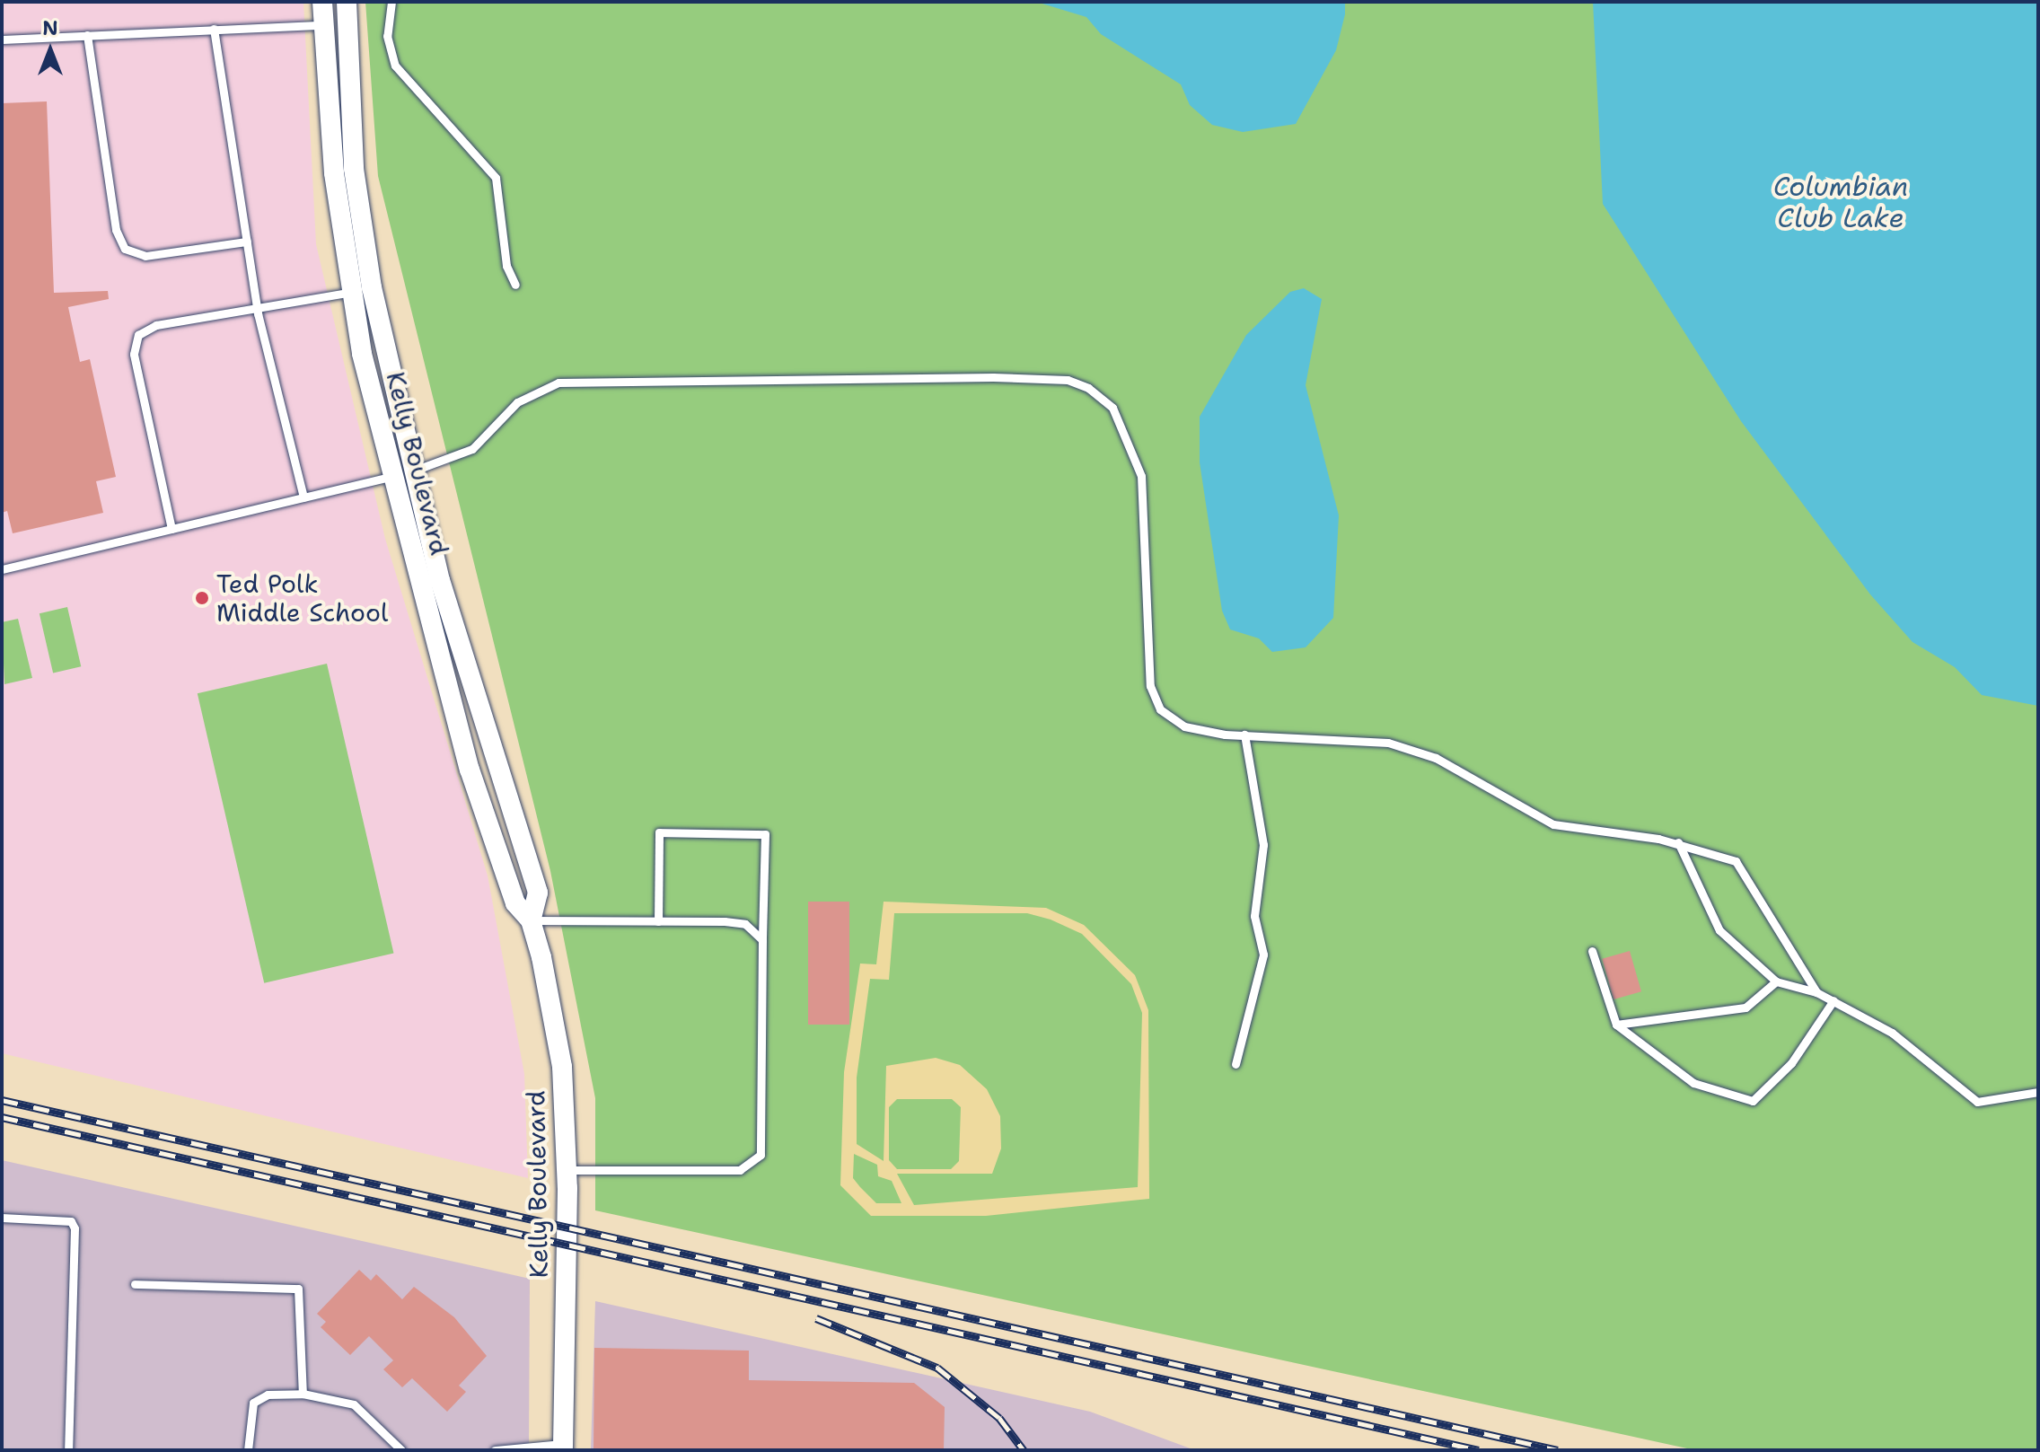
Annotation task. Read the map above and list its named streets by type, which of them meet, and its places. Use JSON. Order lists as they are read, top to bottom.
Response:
{
  "streets": {
    "street": ["Kelly Boulevard"]
  },
  "water": ["Columbian Club Lake"],
  "places": ["Ted Polk Middle School"],
  "north": "top"
}
